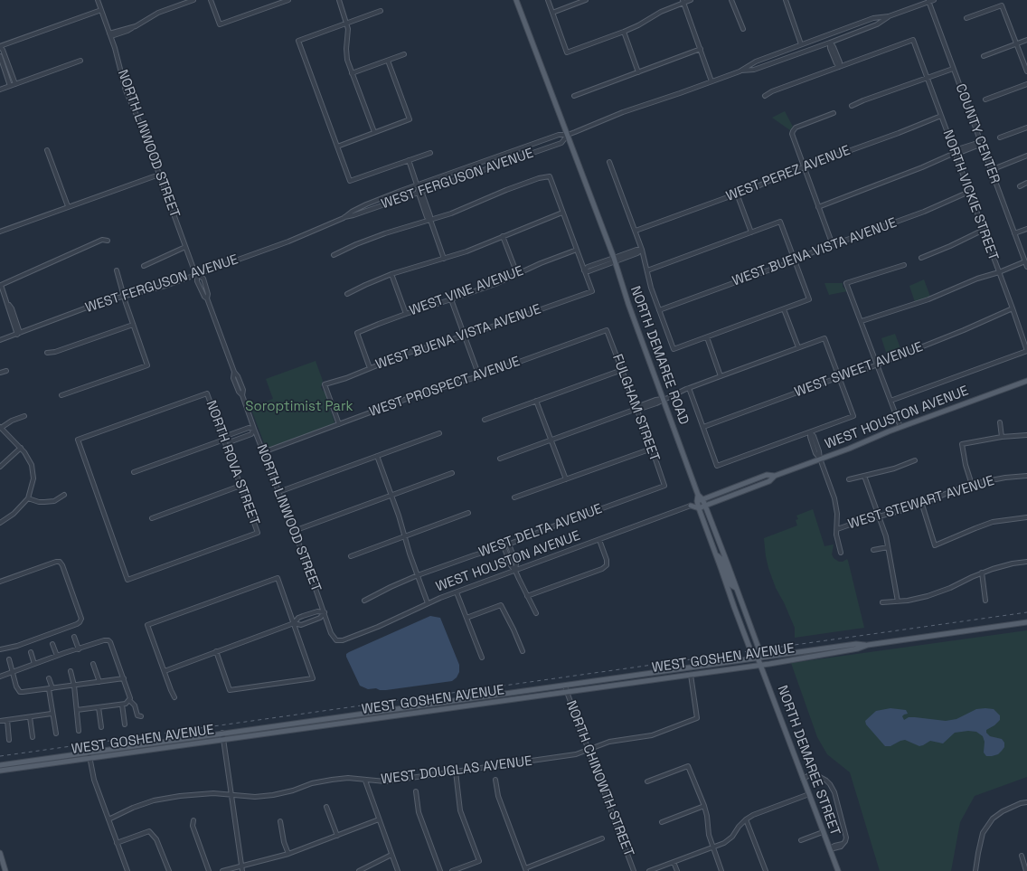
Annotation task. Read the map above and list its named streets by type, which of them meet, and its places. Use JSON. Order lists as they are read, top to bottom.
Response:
{
  "streets": {
    "main road": [
      "NORTH DEMAREE ROAD",
      "WEST HOUSTON AVENUE",
      "WEST GOSHEN AVENUE",
      "NORTH DEMAREE STREET"
    ],
    "street": [
      "COUNTY CENTER",
      "NORTH LINWOOD STREET",
      "WEST PEREZ AVENUE",
      "WEST FERGUSON AVENUE",
      "NORTH VICKIE STREET",
      "WEST BUENA VISTA AVENUE",
      "WEST VINE AVENUE",
      "WEST SWEET AVENUE",
      "WEST PROSPECT AVENUE",
      "FULGHAM STREET",
      "NORTH ROVA STREET",
      "WEST STEWART AVENUE",
      "WEST DELTA AVENUE",
      "WEST DOUGLAS AVENUE",
      "NORTH CHINOWTH STREET"
    ]
  },
  "crossings": [
    ["COUNTY CENTER", "WEST FERGUSON AVENUE"],
    ["NORTH LINWOOD STREET", "WEST FERGUSON AVENUE"],
    ["NORTH LINWOOD STREET", "WEST PROSPECT AVENUE"],
    ["NORTH LINWOOD STREET", "WEST HOUSTON AVENUE"],
    ["WEST PEREZ AVENUE", "NORTH VICKIE STREET"],
    ["WEST FERGUSON AVENUE", "NORTH DEMAREE ROAD"],
    ["NORTH VICKIE STREET", "WEST BUENA VISTA AVENUE"],
    ["NORTH VICKIE STREET", "WEST SWEET AVENUE"],
    ["WEST BUENA VISTA AVENUE", "WEST VINE AVENUE"],
    ["WEST BUENA VISTA AVENUE", "WEST PROSPECT AVENUE"],
    ["NORTH DEMAREE ROAD", "WEST HOUSTON AVENUE"],
    ["NORTH DEMAREE ROAD", "NORTH DEMAREE STREET"],
    ["WEST PROSPECT AVENUE", "FULGHAM STREET"],
    ["FULGHAM STREET", "WEST DELTA AVENUE"],
    ["WEST HOUSTON AVENUE", "NORTH DEMAREE STREET"],
    ["WEST GOSHEN AVENUE", "NORTH DEMAREE STREET"],
    ["WEST GOSHEN AVENUE", "WEST DOUGLAS AVENUE"],
    ["WEST GOSHEN AVENUE", "NORTH CHINOWTH STREET"],
    ["WEST DOUGLAS AVENUE", "NORTH CHINOWTH STREET"]
  ],
  "parks": ["Soroptimist Park"]
}
